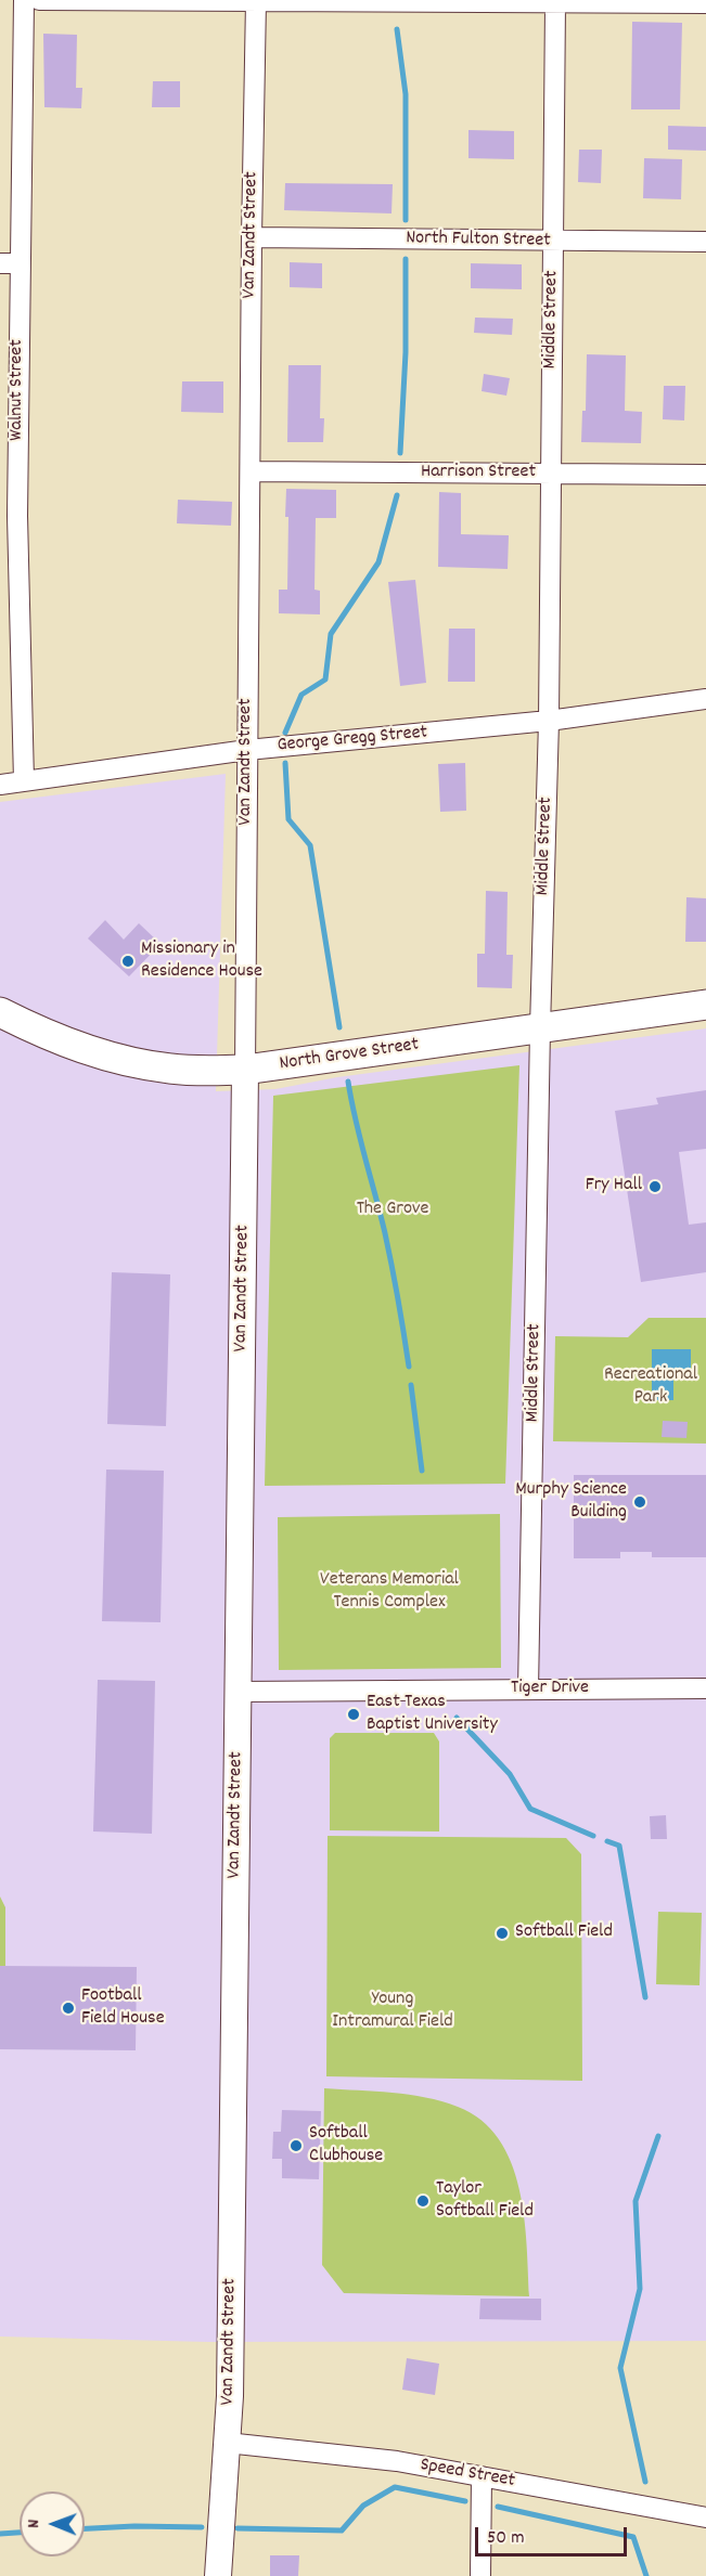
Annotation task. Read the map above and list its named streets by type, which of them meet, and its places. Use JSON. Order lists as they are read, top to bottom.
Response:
{
  "streets": {
    "main road": ["North Grove Street"],
    "street": [
      "Van Zandt Street",
      "North Fulton Street",
      "Middle Street",
      "Walnut Street",
      "Harrison Street",
      "George Gregg Street",
      "Tiger Drive",
      "Speed Street"
    ]
  },
  "crossings": [
    ["Van Zandt Street", "North Fulton Street"],
    ["Van Zandt Street", "Harrison Street"],
    ["Van Zandt Street", "George Gregg Street"],
    ["Van Zandt Street", "North Grove Street"],
    ["Van Zandt Street", "Tiger Drive"],
    ["Van Zandt Street", "Speed Street"],
    ["North Fulton Street", "Middle Street"],
    ["Middle Street", "Harrison Street"],
    ["Middle Street", "George Gregg Street"],
    ["Middle Street", "North Grove Street"],
    ["Middle Street", "Tiger Drive"],
    ["Walnut Street", "George Gregg Street"]
  ],
  "parks": [
    "The Grove",
    "Recreational Park",
    "Veterans Memorial Tennis Complex",
    "Young Intramural Field"
  ],
  "places": [
    "Missionary in Residence House",
    "Fry Hall",
    "Murphy Science Building",
    "East Texas Baptist University",
    "Softball Field",
    "Football Field House",
    "Softball Clubhouse",
    "Taylor Softball Field"
  ],
  "scale_bar": "50 m",
  "north": "left"
}
